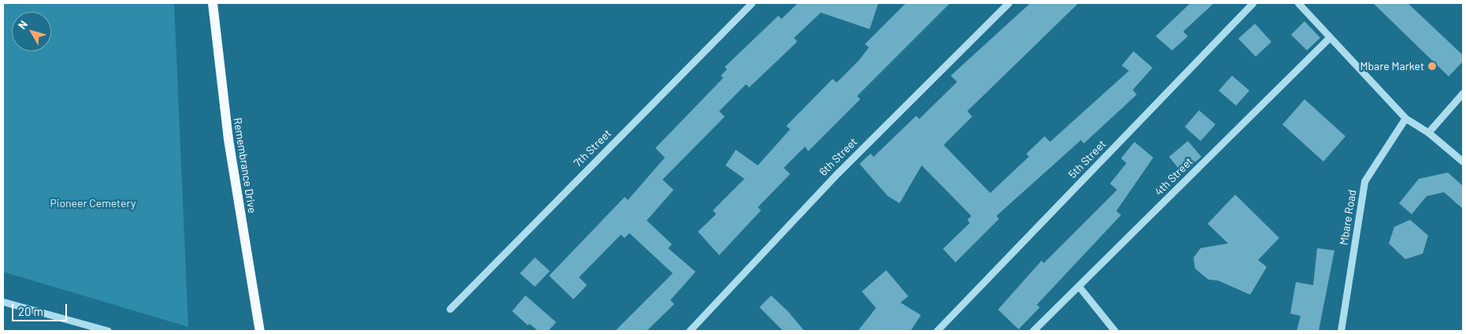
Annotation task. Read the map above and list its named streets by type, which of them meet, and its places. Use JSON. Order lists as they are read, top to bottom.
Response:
{
  "streets": {
    "main road": ["Remembrance Drive"],
    "street": [
      "7th Street",
      "6th Street",
      "5th Street",
      "4th Street",
      "Mbare Road"
    ]
  },
  "parks": ["Pioneer Cemetery"],
  "places": ["Mbare Market"],
  "scale_bar": "20 m",
  "north": "top left"
}
